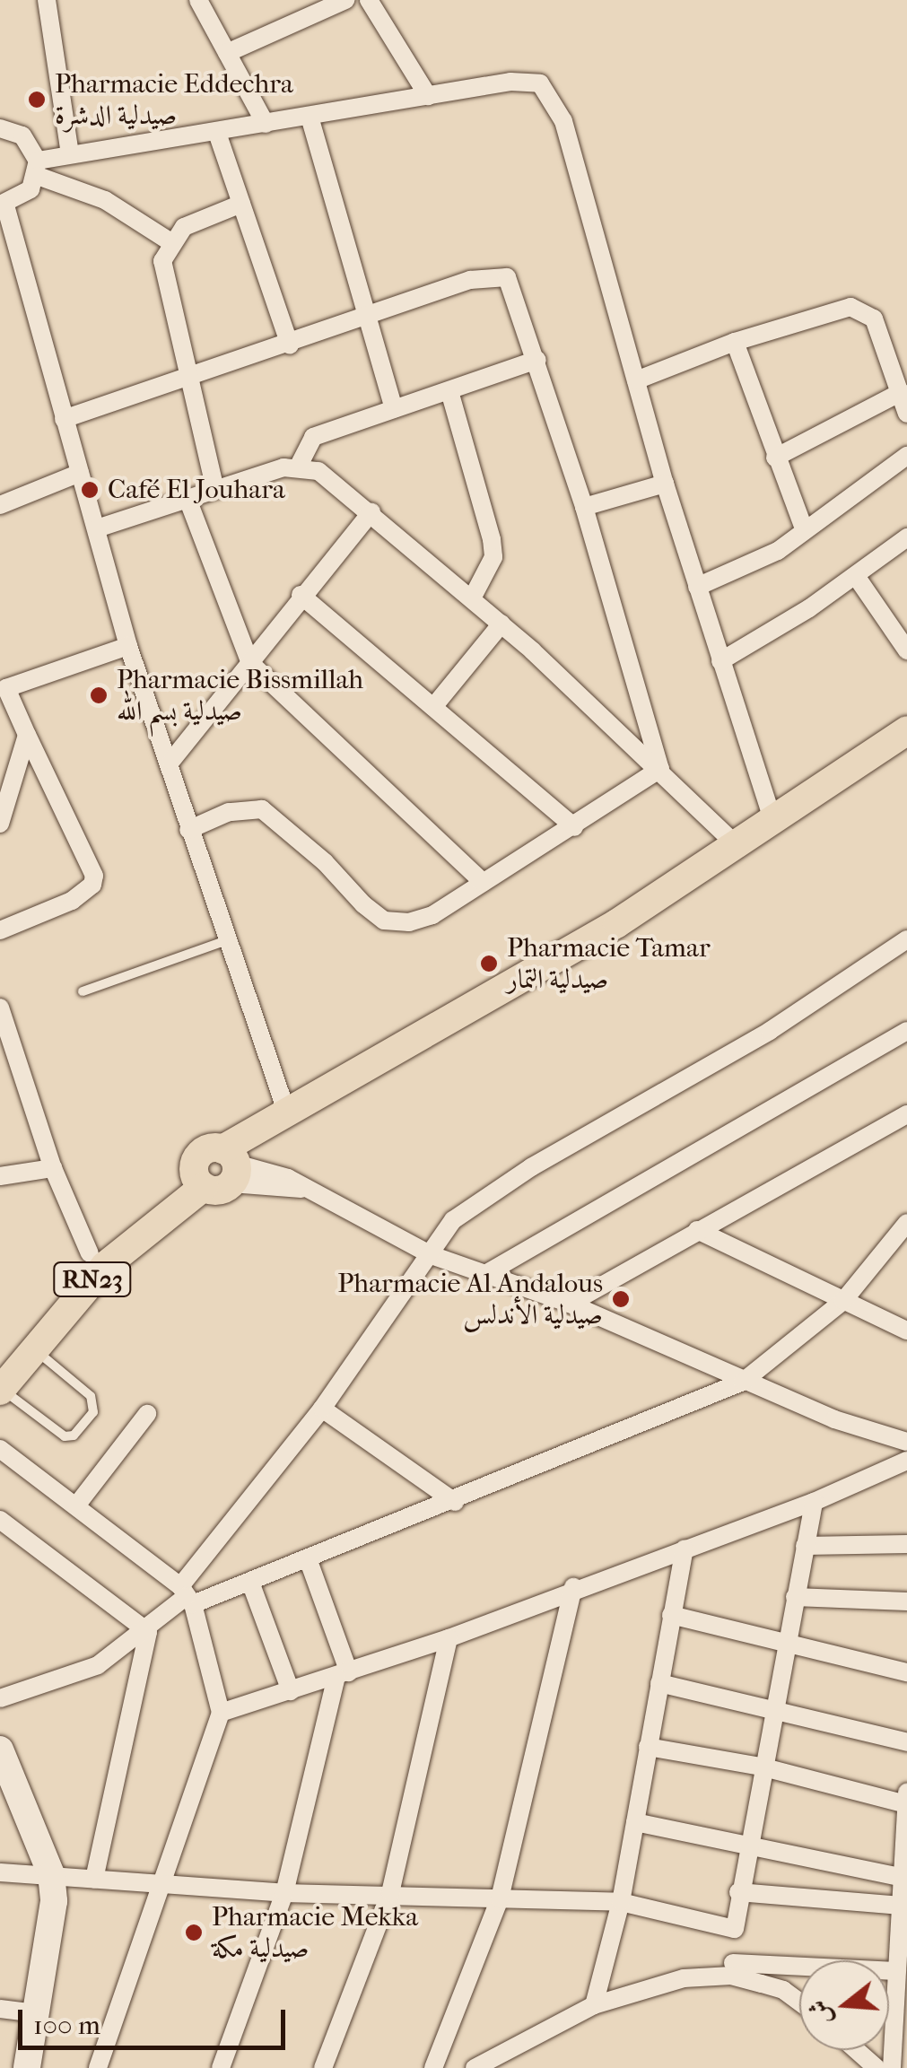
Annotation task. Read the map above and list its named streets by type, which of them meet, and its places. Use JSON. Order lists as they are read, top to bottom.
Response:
{
  "streets": {
    "main road": ["RN23"]
  },
  "places": [
    "Pharmacie Eddechra صيدلية الدشرة",
    "Café El Jouhara",
    "Pharmacie Bissmillah صيدلية بسم الله",
    "Pharmacie Tamar صيدلية التمار",
    "Pharmacie Al Andalous صيدلية الأندلس",
    "Pharmacie Mekka صيدلية مكة"
  ],
  "scale_bar": "100 m",
  "north": "left"
}
